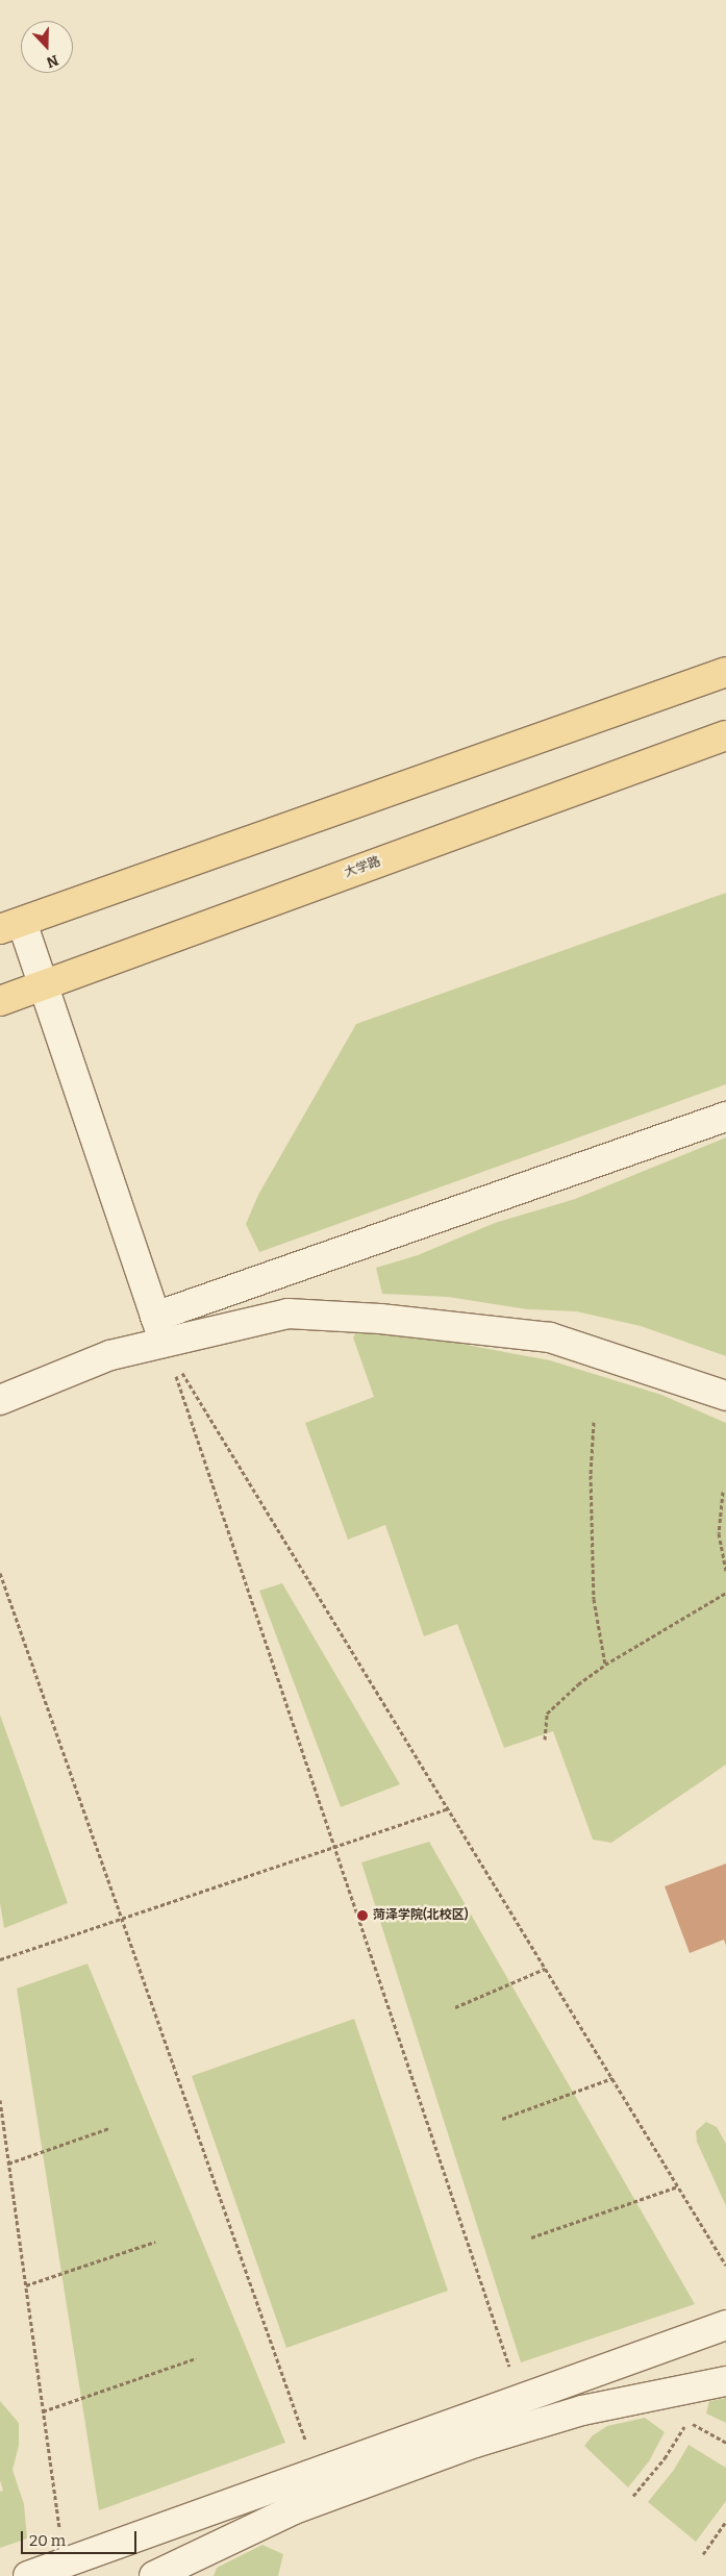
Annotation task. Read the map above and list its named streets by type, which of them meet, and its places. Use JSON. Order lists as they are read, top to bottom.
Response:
{
  "streets": {
    "main road": ["大学路"]
  },
  "places": ["菏泽学院(北校区)"],
  "scale_bar": "20 m",
  "north": "bottom"
}
